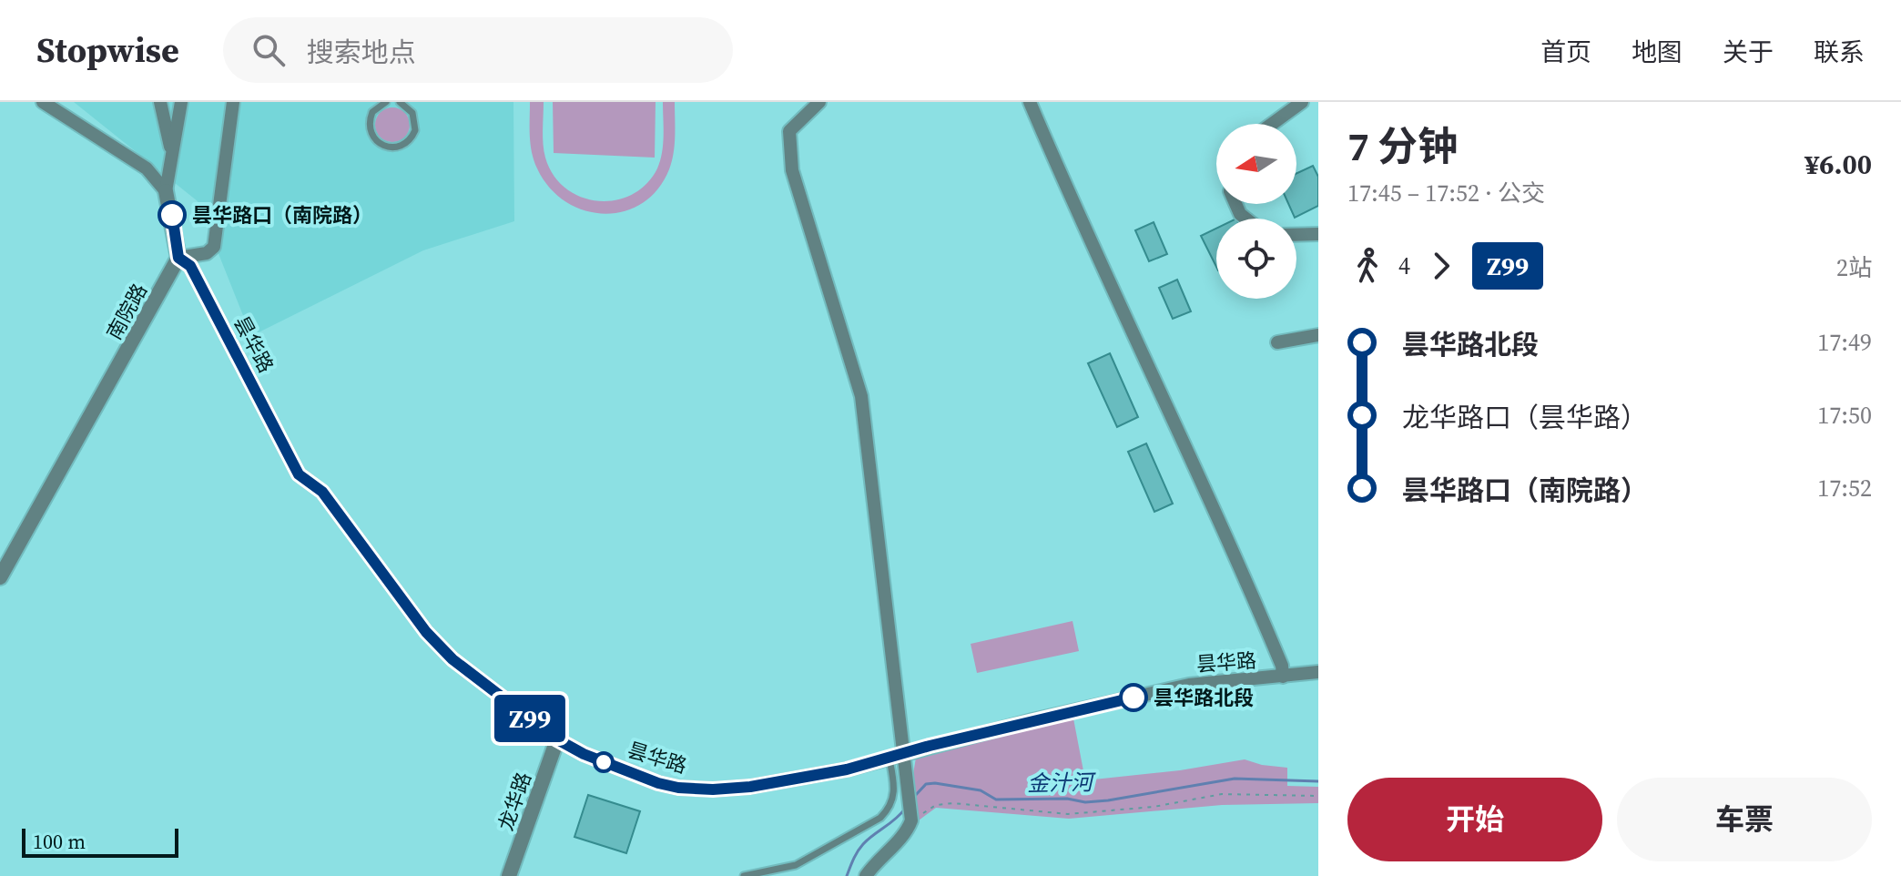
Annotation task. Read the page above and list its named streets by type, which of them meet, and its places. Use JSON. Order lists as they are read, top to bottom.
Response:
{
  "streets": {
    "street": ["南院路", "昙华路", "龙华路"]
  },
  "crossings": [
    ["南院路", "昙华路"],
    ["昙华路", "龙华路"]
  ],
  "water": ["金汁河"],
  "places": ["昙华路口（南院路）", "昙华路北段"],
  "lines": ["bus line Z99"],
  "scale_bar": "100 m",
  "north": "left",
  "page": {
    "header": "Stopwise",
    "search": "搜索地点",
    "nav": [
      "首页",
      "地图",
      "关于",
      "联系"
    ],
    "on_map": "Z99",
    "heading": ["7 分钟", "17:45 – 17:52 · 公交", "¥6.00"],
    "legs": ["4", "Z99", "2站"],
    "list": [
      {
        "name": "昙华路北段",
        "value": "17:49"
      },
      {
        "name": "龙华路口（昙华路）",
        "value": "17:50"
      },
      {
        "name": "昙华路口（南院路）",
        "value": "17:52"
      }
    ],
    "buttons": ["开始", "车票"],
    "scale": "100 m"
  }
}
